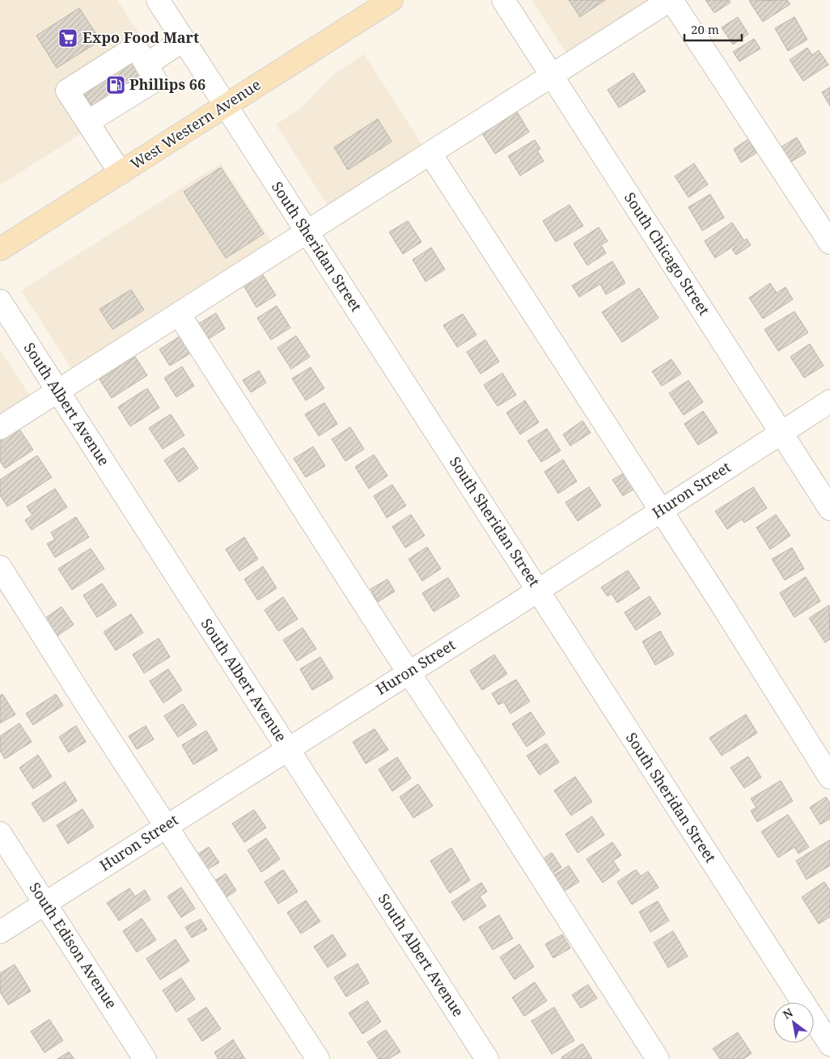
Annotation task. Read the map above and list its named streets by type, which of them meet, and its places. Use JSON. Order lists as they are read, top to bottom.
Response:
{
  "streets": {
    "main road": ["West Western Avenue"],
    "street": [
      "South Sheridan Street",
      "South Chicago Street",
      "South Albert Avenue",
      "Huron Street",
      "South Edison Avenue"
    ]
  },
  "crossings": [
    ["West Western Avenue", "South Sheridan Street"],
    ["South Sheridan Street", "Huron Street"],
    ["South Chicago Street", "Huron Street"],
    ["South Albert Avenue", "Huron Street"],
    ["Huron Street", "South Edison Avenue"]
  ],
  "places": {
    "supermarket": ["Expo Food Mart"],
    "fuel station": ["Phillips 66"]
  },
  "scale_bar": "20 m",
  "north": "top left"
}
